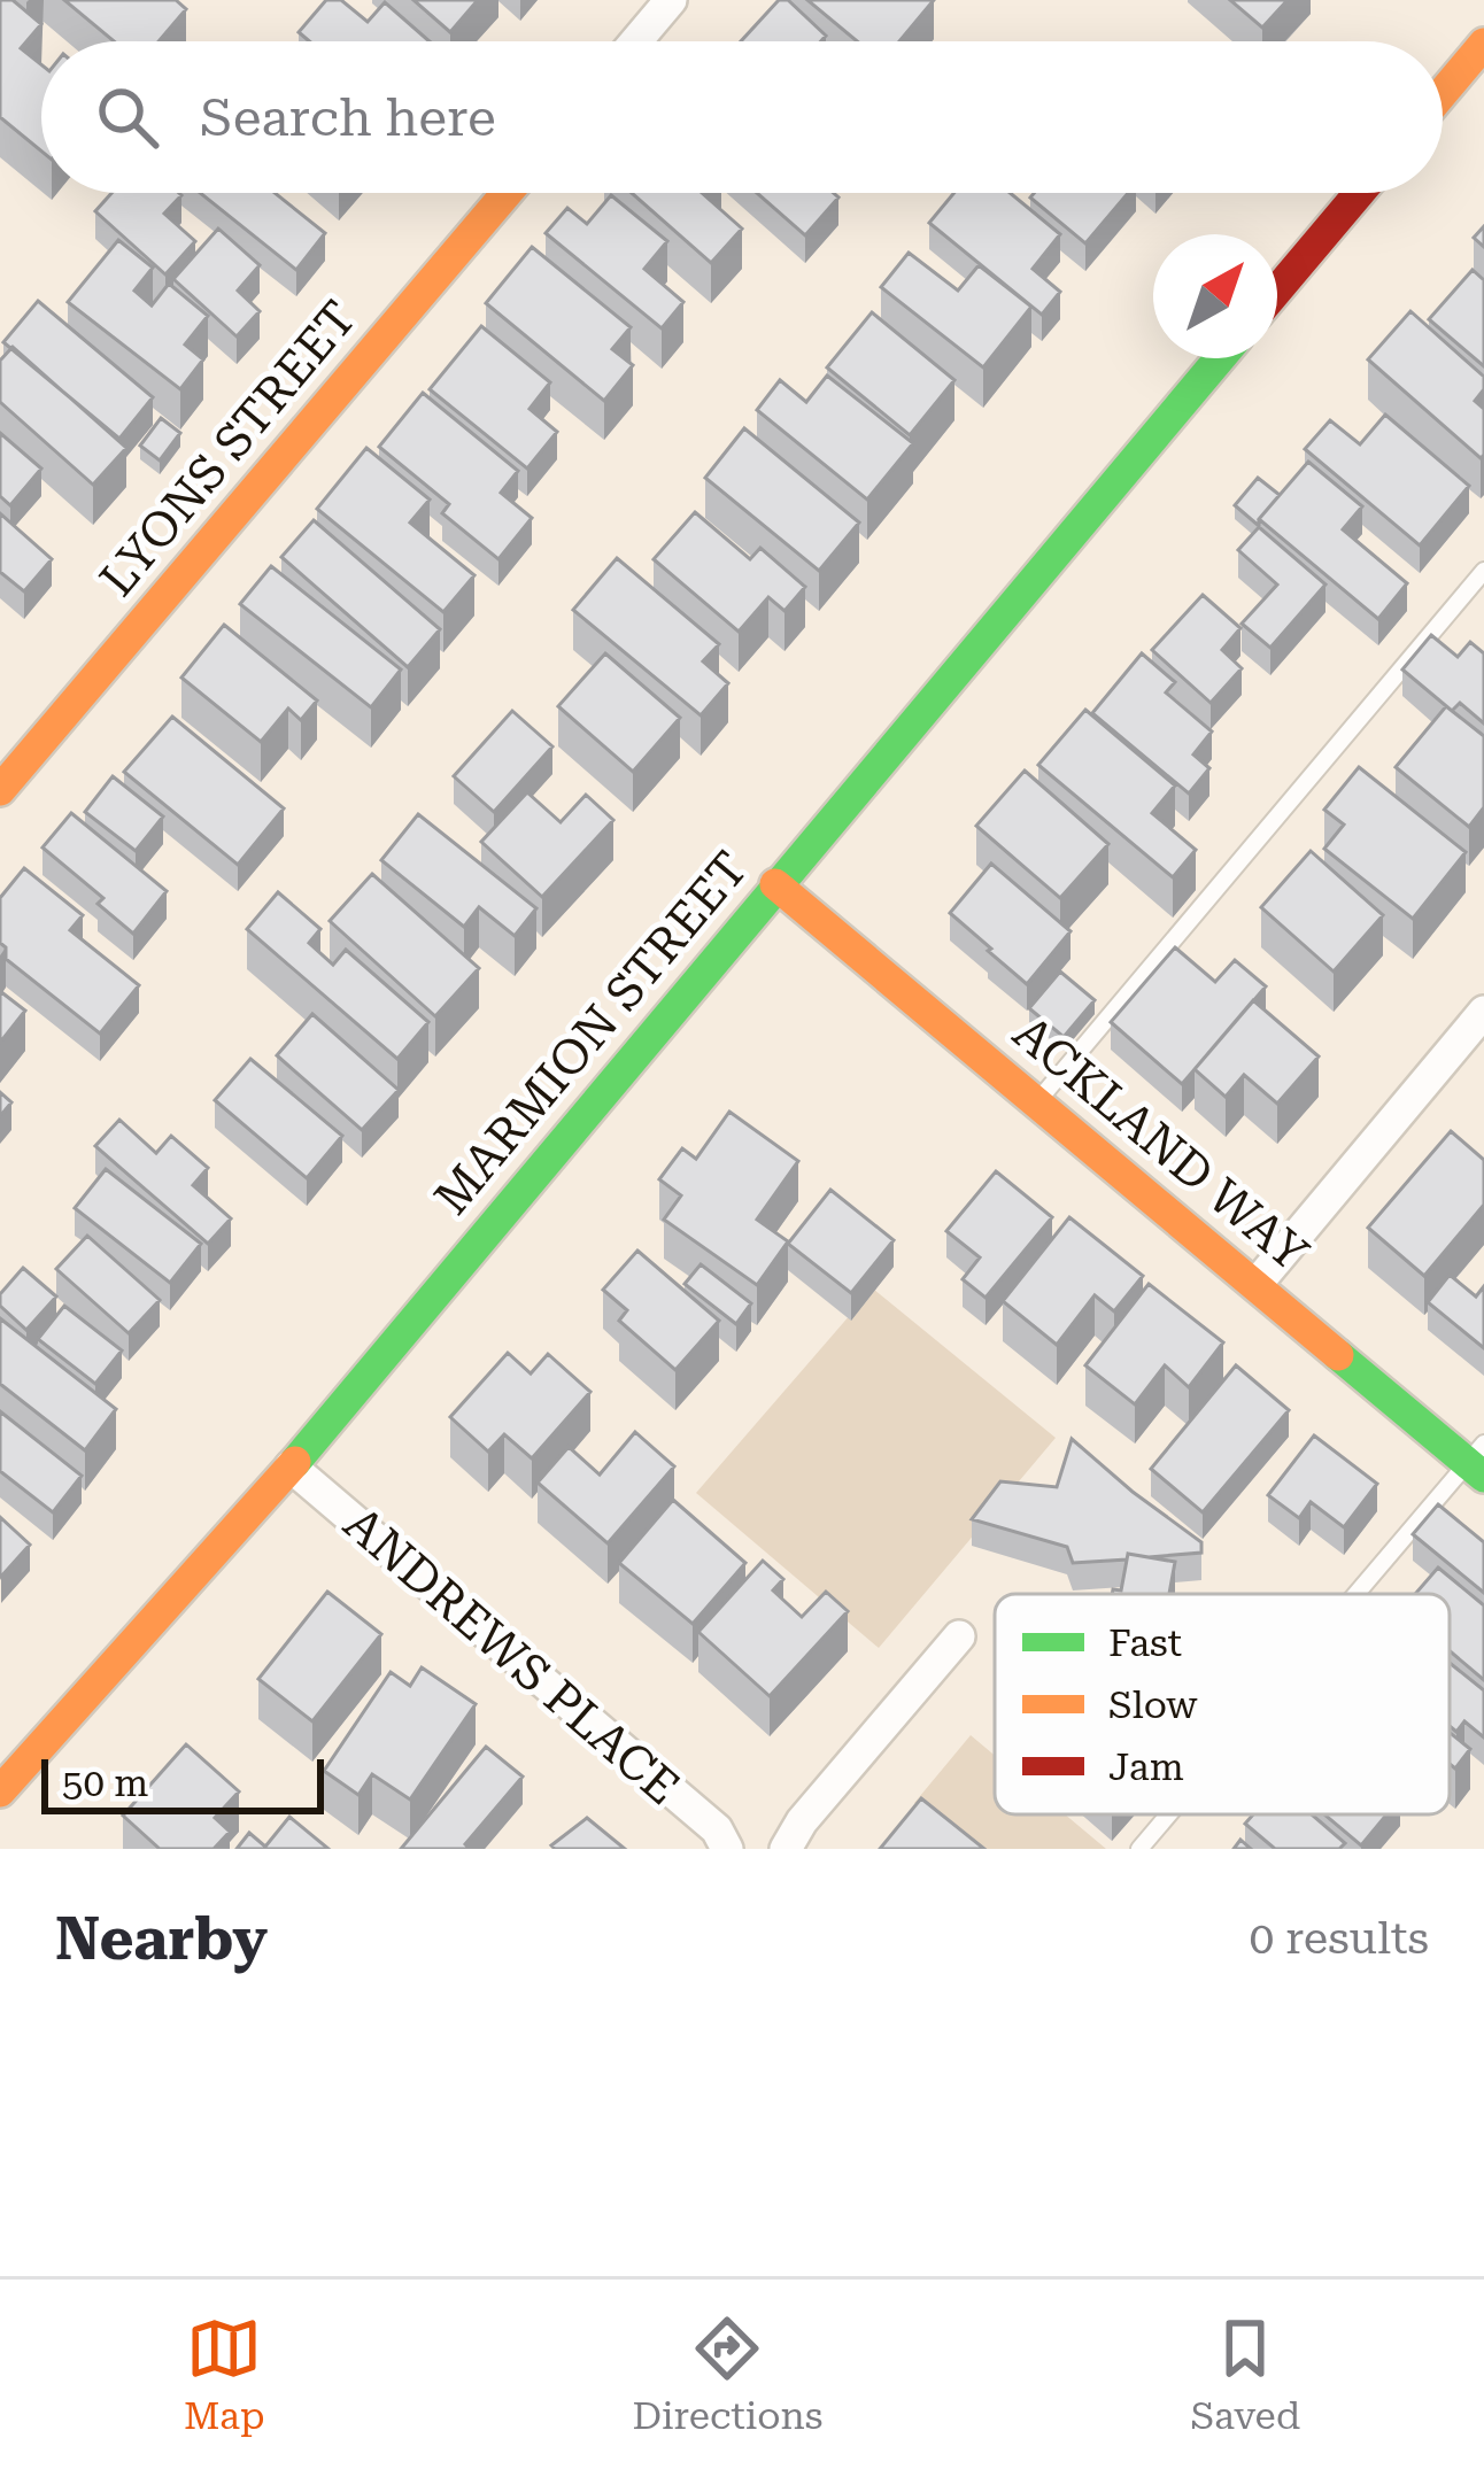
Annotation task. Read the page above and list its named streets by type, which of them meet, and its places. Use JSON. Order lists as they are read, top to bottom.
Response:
{
  "streets": {
    "street": [
      "LYONS STREET",
      "MARMION STREET",
      "ACKLAND WAY",
      "ANDREWS PLACE"
    ]
  },
  "crossings": [
    ["MARMION STREET", "ACKLAND WAY"],
    ["MARMION STREET", "ANDREWS PLACE"]
  ],
  "legend": ["Fast", "Slow", "Jam"],
  "scale_bar": "50 m",
  "north": "top right",
  "page": {
    "search": "Search here",
    "scale": "50 m",
    "heading": ["Nearby", "0 results"],
    "nav": ["Map", "Directions", "Saved"]
  }
}
